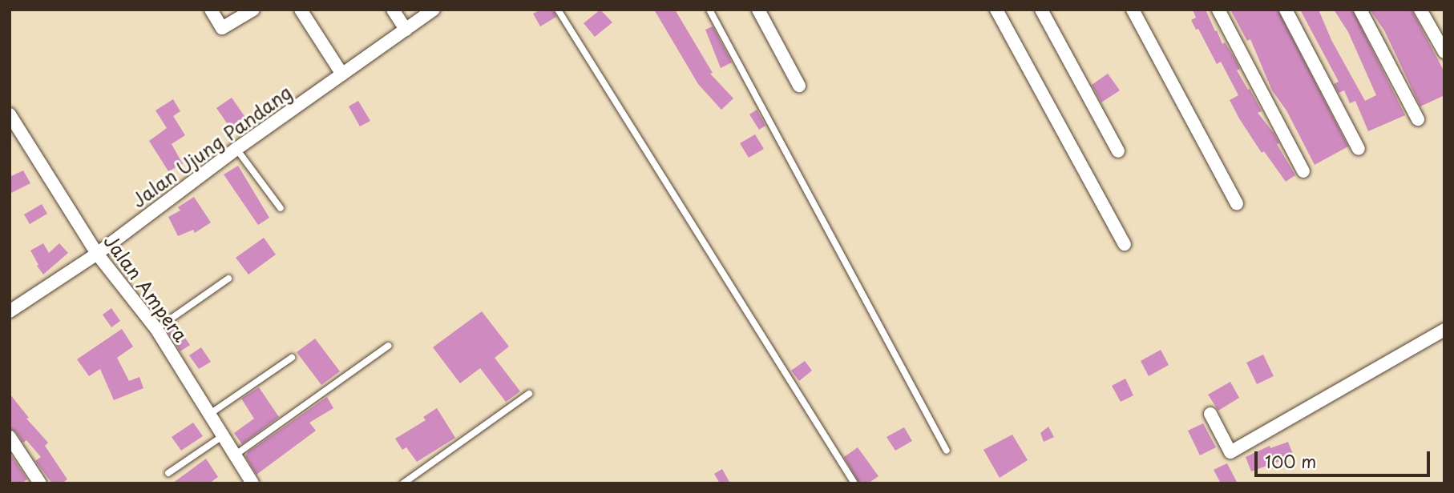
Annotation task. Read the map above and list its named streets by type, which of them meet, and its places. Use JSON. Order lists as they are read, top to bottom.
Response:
{
  "streets": {
    "street": ["Jalan Ujung Pandang", "Jalan Ampera"]
  },
  "crossings": [
    ["Jalan Ujung Pandang", "Jalan Ampera"]
  ],
  "scale_bar": "100 m"
}
